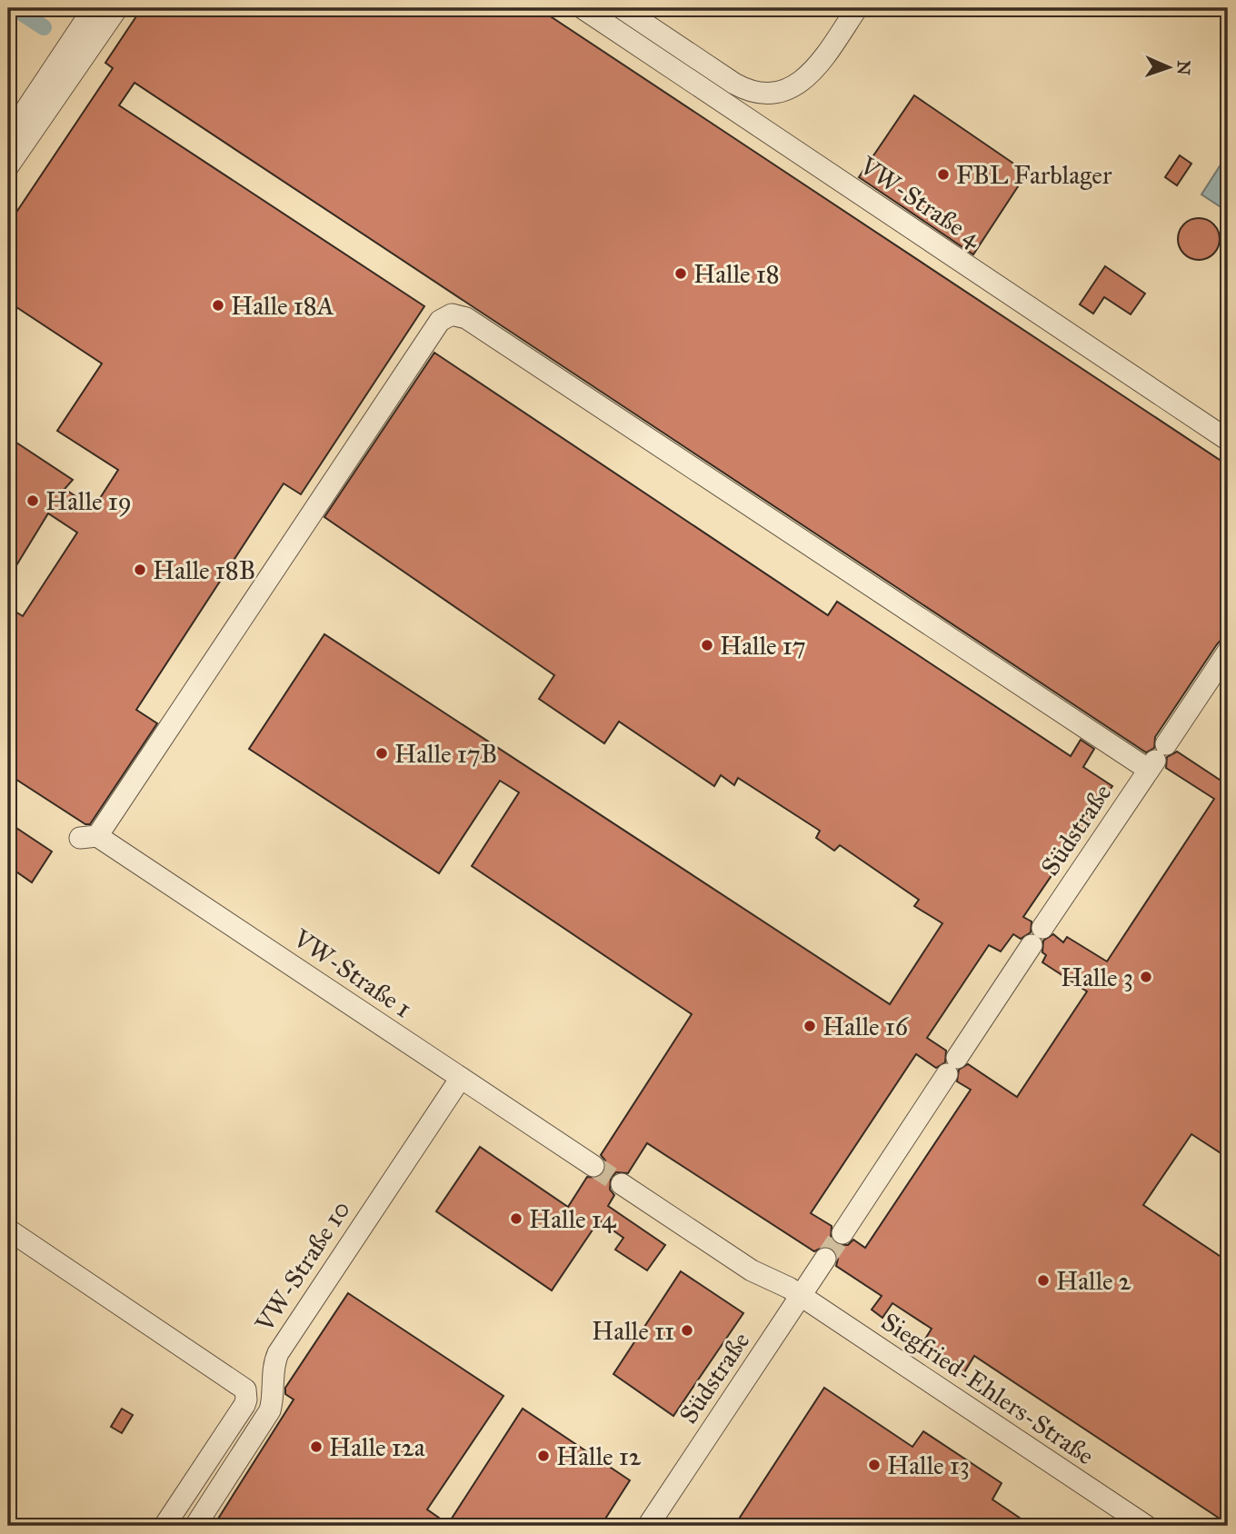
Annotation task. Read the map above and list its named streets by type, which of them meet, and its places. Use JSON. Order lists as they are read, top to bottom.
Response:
{
  "streets": {
    "street": [
      "VW-Straße 4",
      "Südstraße",
      "VW-Straße 1",
      "VW-Straße 10",
      "Siegfried-Ehlers-Straße"
    ]
  },
  "crossings": [
    ["Südstraße", "VW-Straße 1"],
    ["Südstraße", "Siegfried-Ehlers-Straße"],
    ["VW-Straße 1", "VW-Straße 10"]
  ],
  "places": [
    "FBL Farblager",
    "Halle 18",
    "Halle 18A",
    "Halle 19",
    "Halle 18B",
    "Halle 17",
    "Halle 17B",
    "Halle 3",
    "Halle 16",
    "Halle 14",
    "Halle 2",
    "Halle 11",
    "Halle 12a",
    "Halle 12",
    "Halle 13"
  ],
  "north": "right"
}
